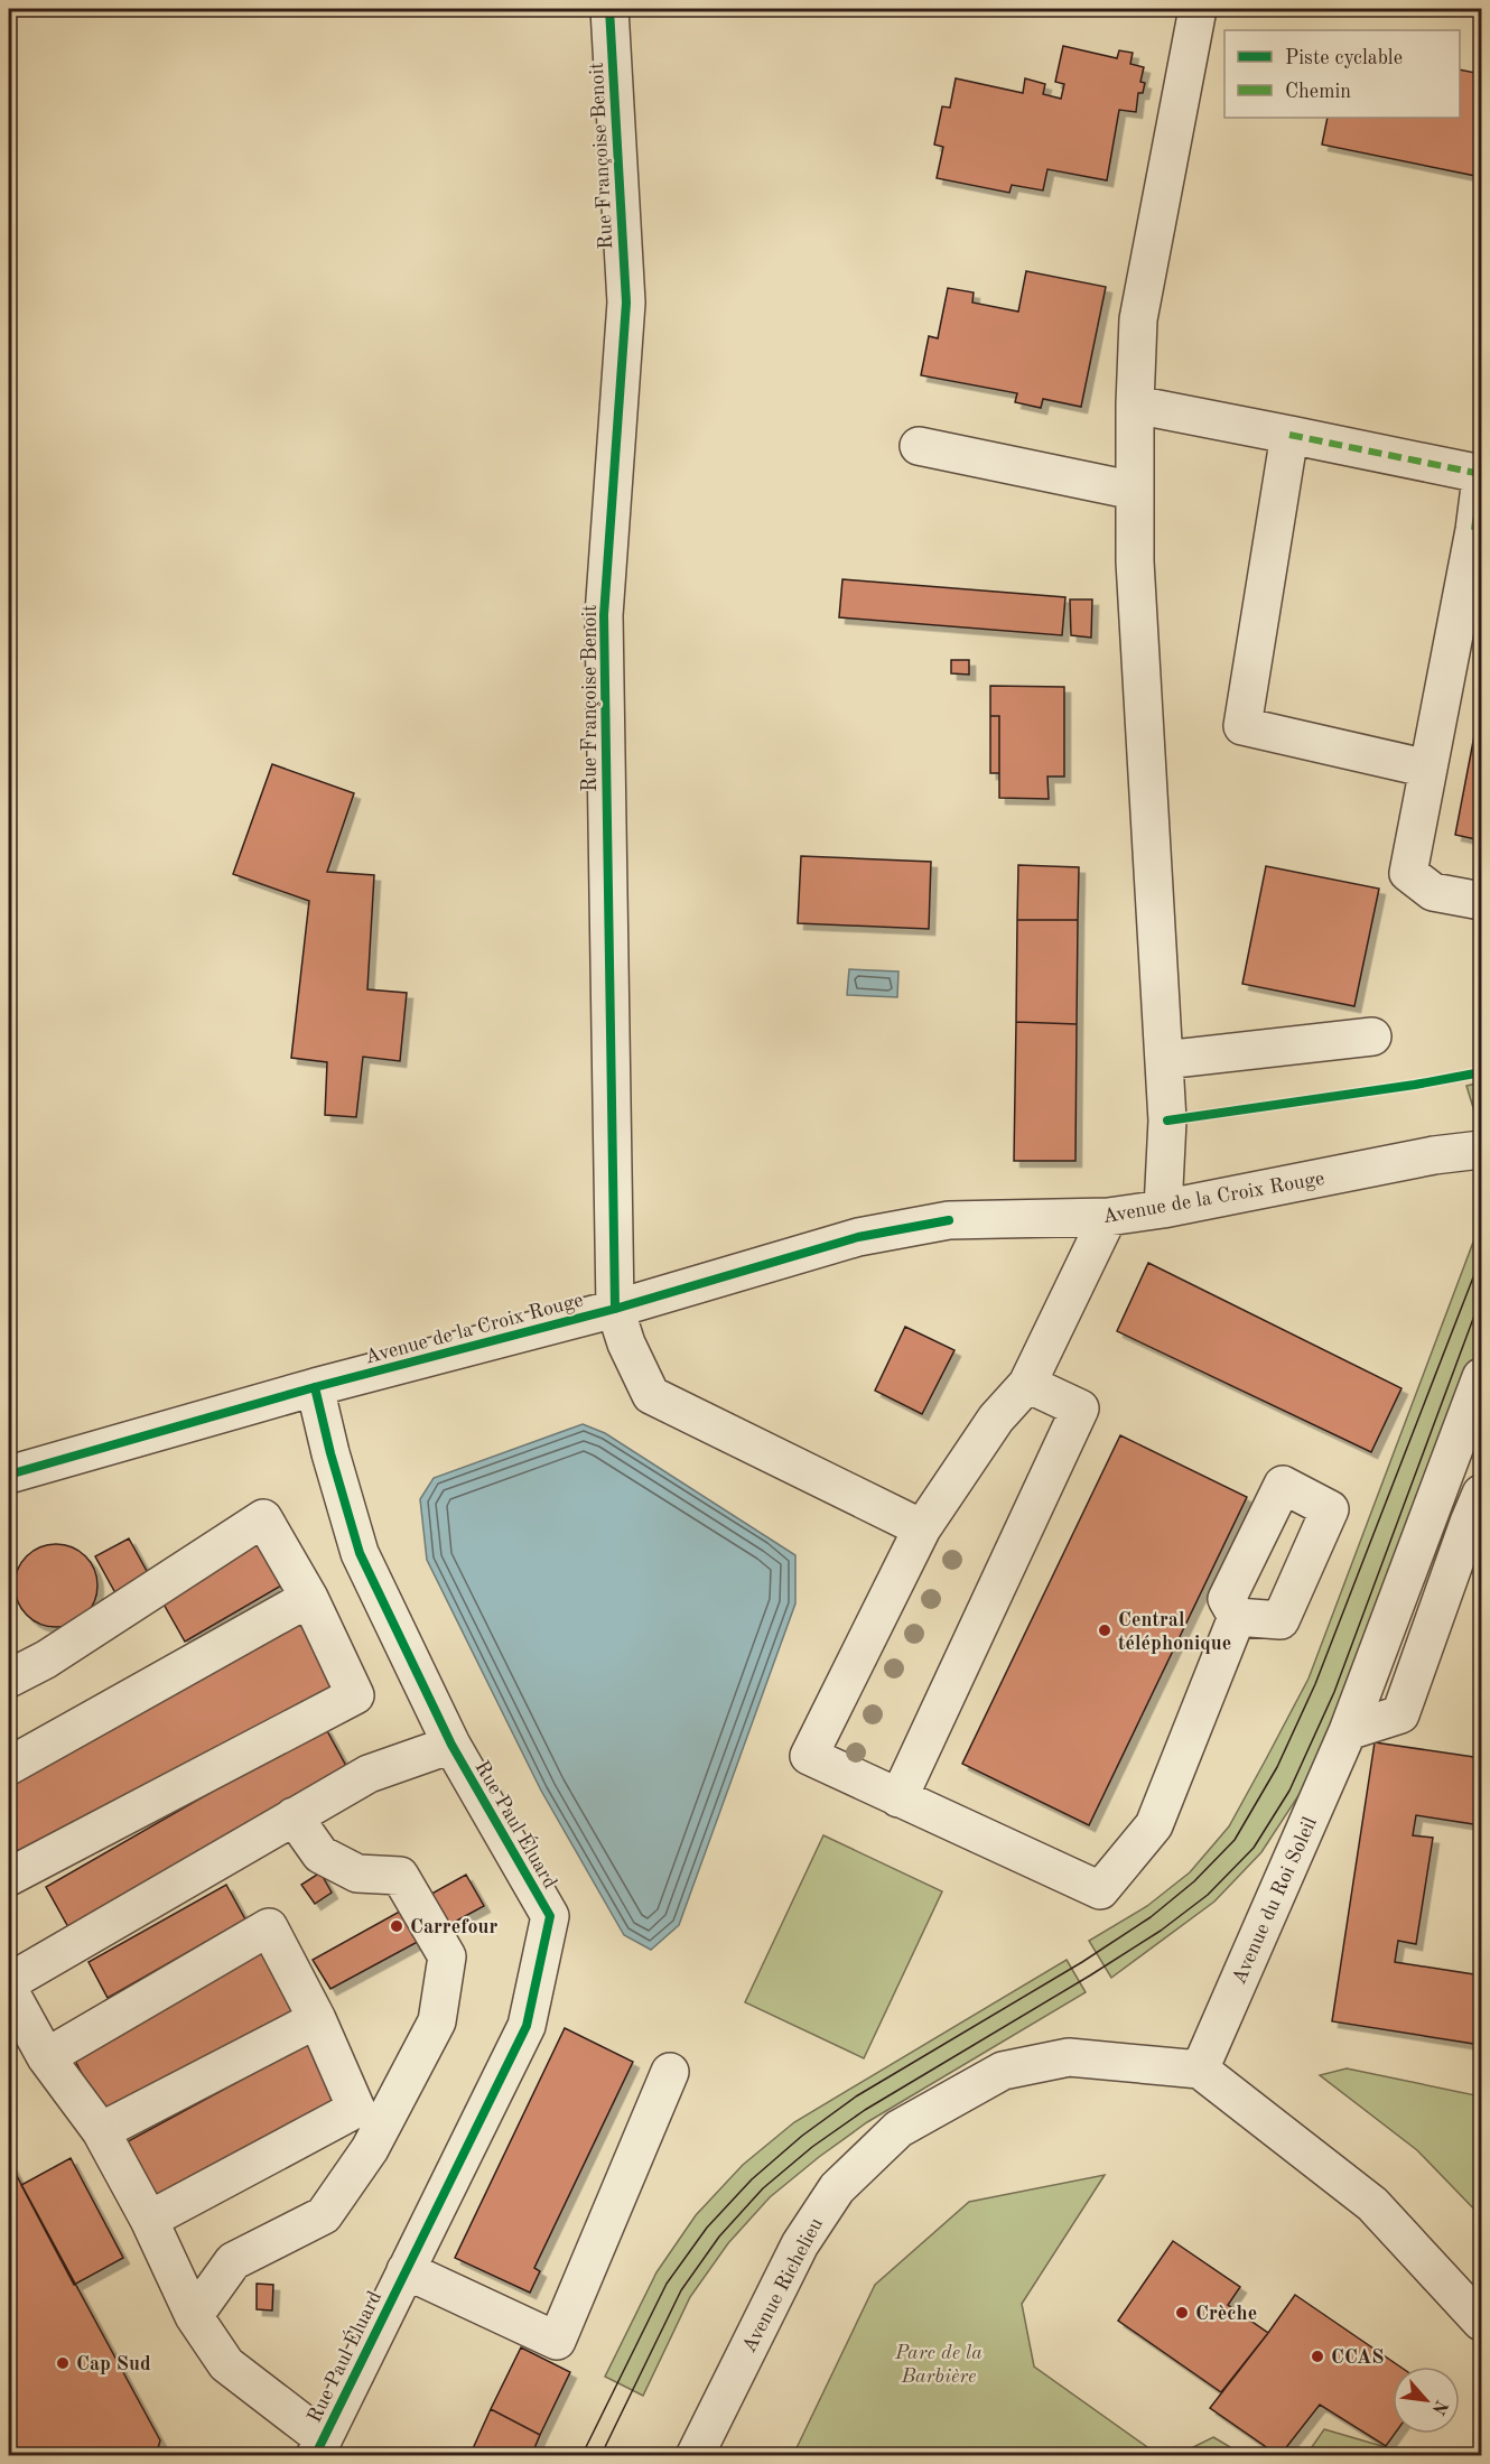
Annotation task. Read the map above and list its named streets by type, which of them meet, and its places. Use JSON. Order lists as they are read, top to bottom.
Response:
{
  "streets": {
    "street": [
      "Rue Françoise Benoit",
      "Avenue de la Croix Rouge",
      "Rue Paul Éluard",
      "Avenue du Roi Soleil",
      "Avenue Richelieu"
    ]
  },
  "crossings": [
    ["Rue Françoise Benoit", "Avenue de la Croix Rouge"],
    ["Avenue de la Croix Rouge", "Rue Paul Éluard"],
    ["Avenue du Roi Soleil", "Avenue Richelieu"]
  ],
  "parks": ["Parc de la Barbière"],
  "places": [
    "Central téléphonique",
    "Carrefour",
    "Crèche",
    "CCAS",
    "Cap Sud"
  ],
  "legend": ["Piste cyclable", "Chemin"],
  "north": "bottom right"
}
